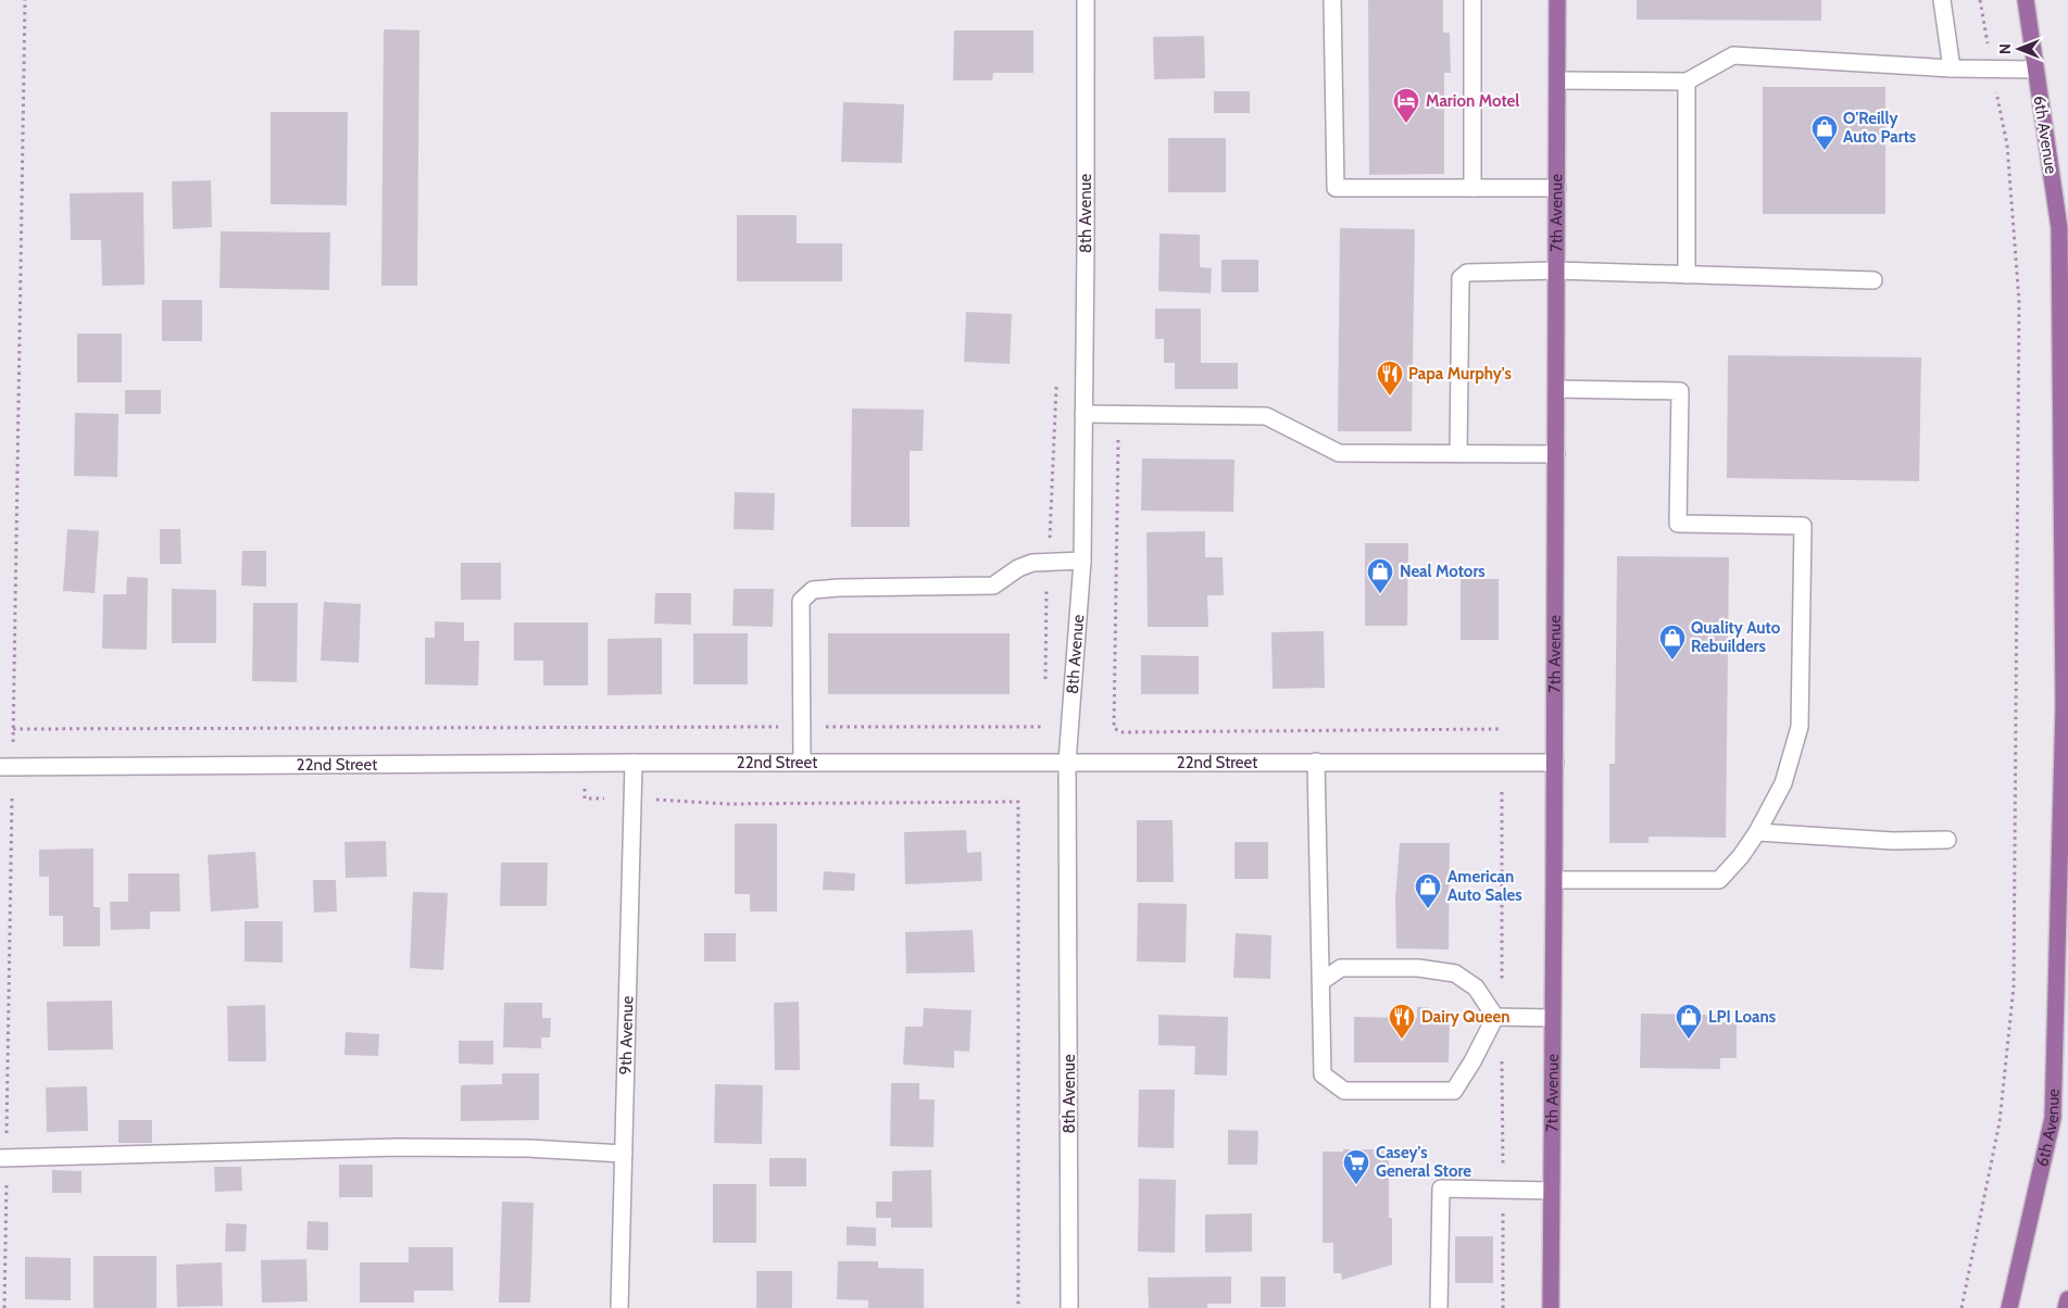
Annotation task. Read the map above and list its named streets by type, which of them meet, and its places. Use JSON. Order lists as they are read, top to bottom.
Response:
{
  "streets": {
    "main road": ["6th Avenue", "7th Avenue"],
    "street": ["8th Avenue", "22nd Street", "9th Avenue"]
  },
  "crossings": [
    ["8th Avenue", "22nd Street"],
    ["7th Avenue", "22nd Street"],
    ["22nd Street", "9th Avenue"]
  ],
  "places": {
    "hotel": ["Marion Motel"],
    "shop": [
      "O'Reilly Auto Parts",
      "Neal Motors",
      "Quality Auto Rebuilders",
      "American Auto Sales",
      "LPI Loans"
    ],
    "restaurant": ["Papa Murphy's", "Dairy Queen"],
    "supermarket": ["Casey's General Store"]
  },
  "north": "left"
}
